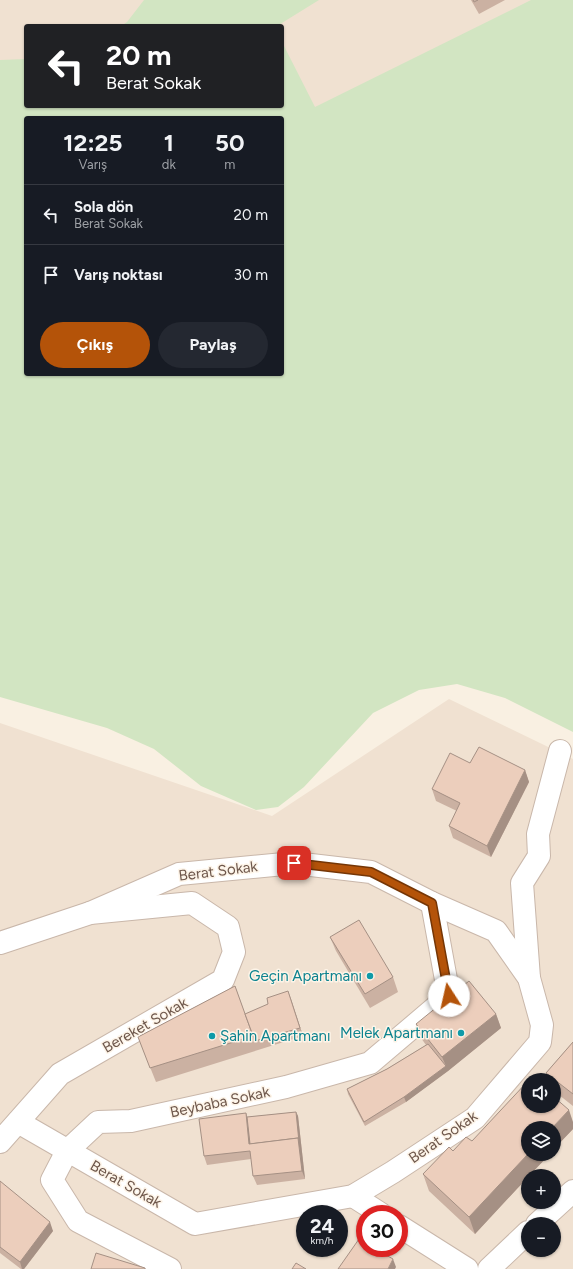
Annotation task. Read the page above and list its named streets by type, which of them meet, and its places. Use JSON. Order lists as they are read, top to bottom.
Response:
{
  "streets": {
    "street": ["Berat Sokak", "Bereket Sokak", "Beybaba Sokak"]
  },
  "crossings": [
    ["Berat Sokak", "Bereket Sokak"],
    ["Berat Sokak", "Beybaba Sokak"]
  ],
  "places": ["Geçin Apartmanı", "Melek Apartmanı", "Şahin Apartmanı"],
  "page": {
    "turn": ["20 m", "Berat Sokak"],
    "eta": [
      "12:25",
      "Varış",
      "1",
      "dk",
      "50",
      "m"
    ],
    "list": [
      {
        "name": "Sola dön",
        "note": "Berat Sokak",
        "value": "20 m"
      },
      {
        "name": "Varış noktası",
        "value": "30 m"
      }
    ],
    "buttons": ["Çıkış", "Paylaş"],
    "map_buttons": ["+", "−"],
    "speed": "24 km/h",
    "limit": "30"
  }
}
